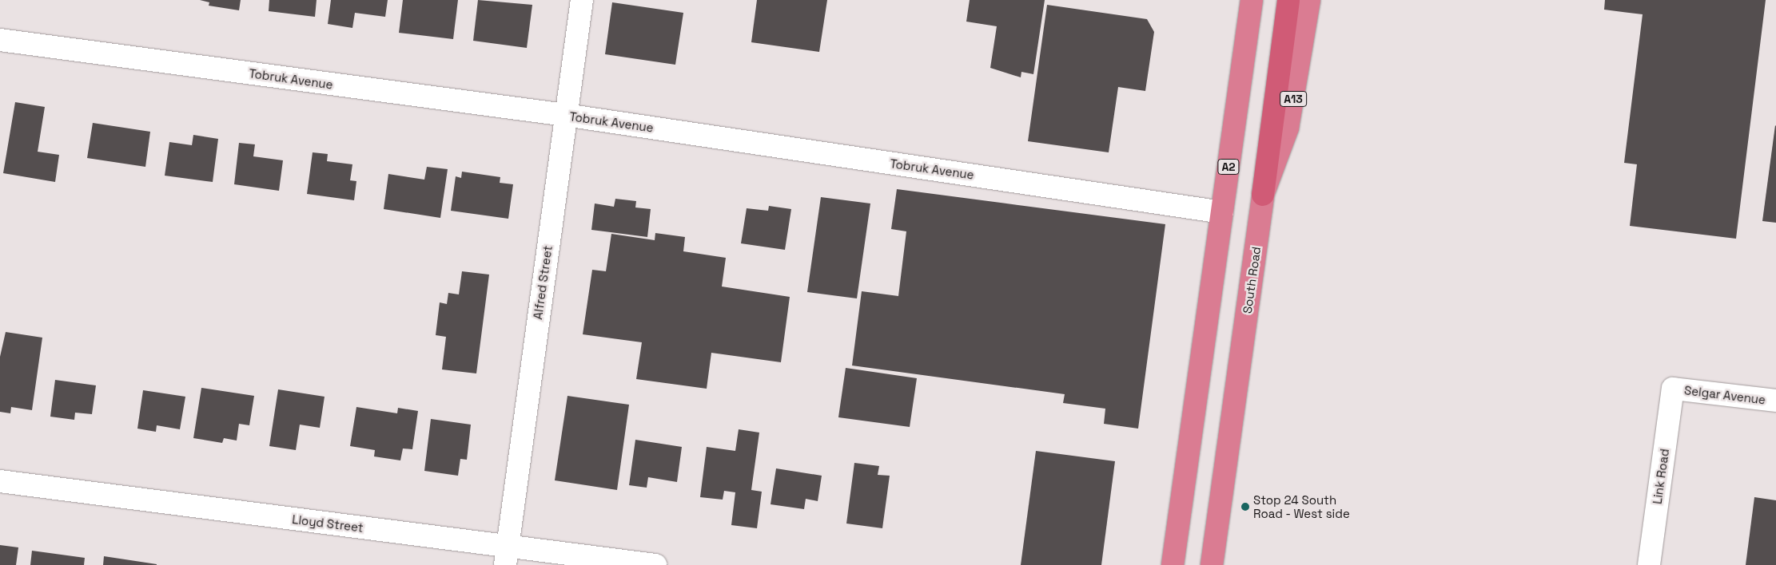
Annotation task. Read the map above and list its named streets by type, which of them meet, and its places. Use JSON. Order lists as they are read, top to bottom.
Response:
{
  "streets": {
    "highway": ["A13", "A2", "South Road"],
    "street": [
      "Tobruk Avenue",
      "Alfred Street",
      "Selgar Avenue",
      "Link Road",
      "Lloyd Street"
    ]
  },
  "crossings": [
    ["Tobruk Avenue", "A2"],
    ["Tobruk Avenue", "Alfred Street"],
    ["Alfred Street", "Lloyd Street"],
    ["Selgar Avenue", "Link Road"]
  ],
  "places": ["Stop 24 South Road - West side"]
}
